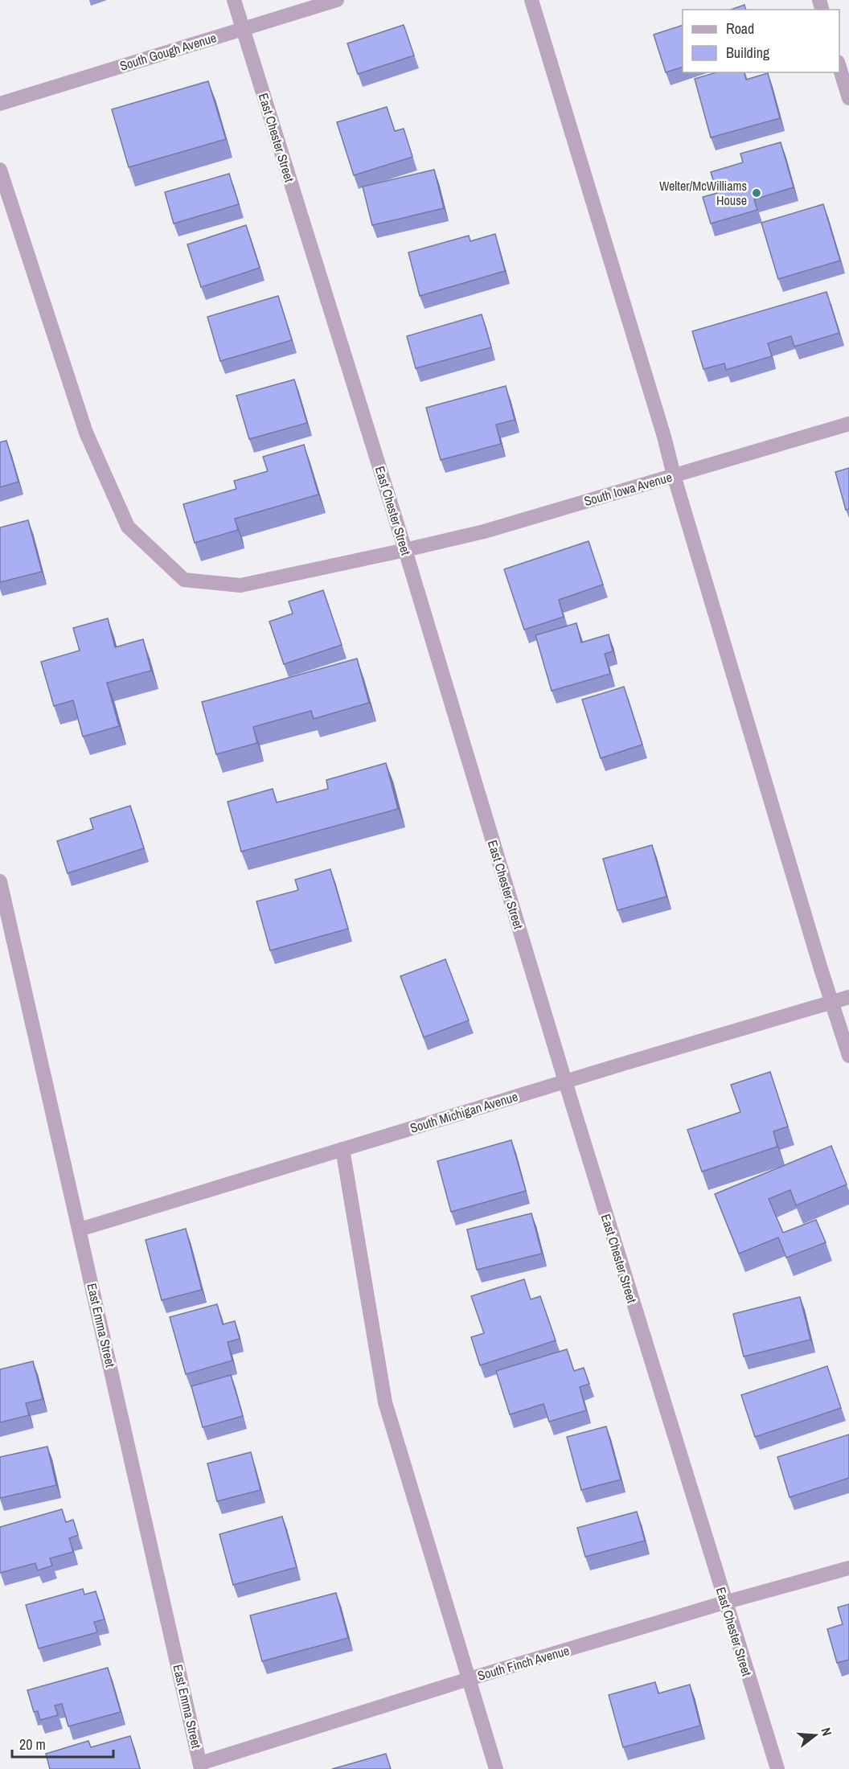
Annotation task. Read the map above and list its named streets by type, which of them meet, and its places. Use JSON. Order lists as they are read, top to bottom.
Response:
{
  "streets": {
    "street": [
      "South Gough Avenue",
      "East Chester Street",
      "South Iowa Avenue",
      "South Michigan Avenue",
      "East Emma Street",
      "South Finch Avenue"
    ]
  },
  "crossings": [
    ["South Gough Avenue", "East Chester Street"],
    ["East Chester Street", "South Iowa Avenue"],
    ["East Chester Street", "South Michigan Avenue"],
    ["East Chester Street", "South Finch Avenue"],
    ["South Michigan Avenue", "East Emma Street"],
    ["East Emma Street", "South Finch Avenue"]
  ],
  "places": ["Welter/McWilliams House"],
  "legend": ["Road", "Building"],
  "scale_bar": "20 m",
  "north": "right"
}
